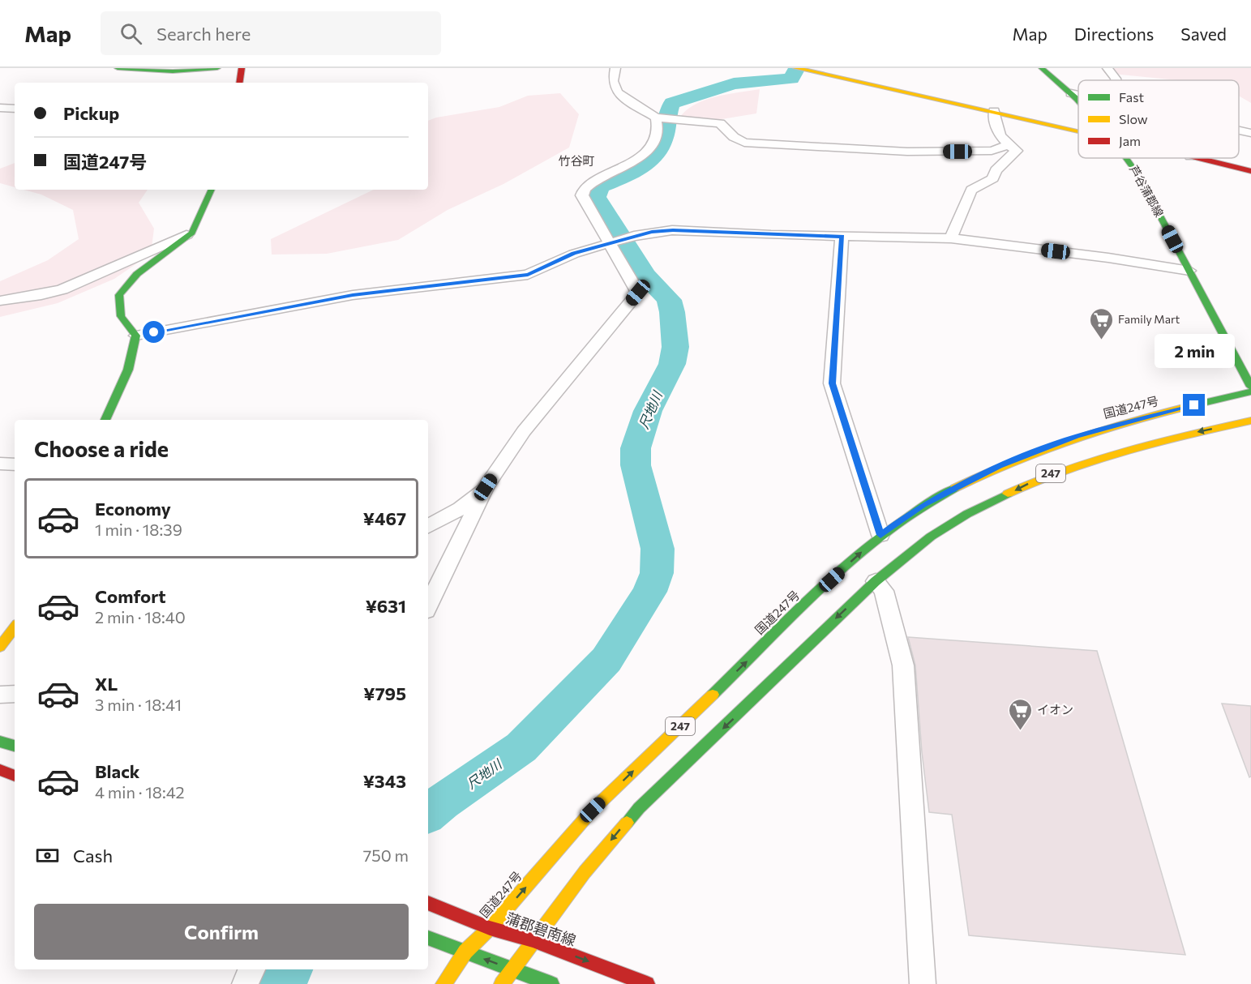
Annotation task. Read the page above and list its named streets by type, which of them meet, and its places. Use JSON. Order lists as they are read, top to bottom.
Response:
{
  "streets": {
    "main road": [
      "芦谷蒲郡線",
      "国道247号",
      "247",
      "蒲郡碧南線"
    ]
  },
  "crossings": [
    ["国道247号", "247"],
    ["国道247号", "蒲郡碧南線"],
    ["247", "蒲郡碧南線"]
  ],
  "one_way": ["蒲郡碧南線"],
  "districts": ["竹谷町"],
  "water": ["尺地川"],
  "places": {
    "supermarket": ["Family Mart", "イオン"]
  },
  "legend": ["Fast", "Slow", "Jam"],
  "page": {
    "header": "Map",
    "search": "Search here",
    "nav": ["Map", "Directions", "Saved"],
    "banner": ["Pickup", "国道247号"],
    "bubble": "2 min",
    "heading": "Choose a ride",
    "list": [
      {
        "name": "Economy",
        "note": "1 min · 18:39",
        "value": "¥467"
      },
      {
        "name": "Comfort",
        "note": "2 min · 18:40",
        "value": "¥631"
      },
      {
        "name": "XL",
        "note": "3 min · 18:41",
        "value": "¥795"
      },
      {
        "name": "Black",
        "note": "4 min · 18:42",
        "value": "¥343"
      }
    ],
    "pay": ["Cash", "750 m"],
    "buttons": "Confirm"
  }
}
